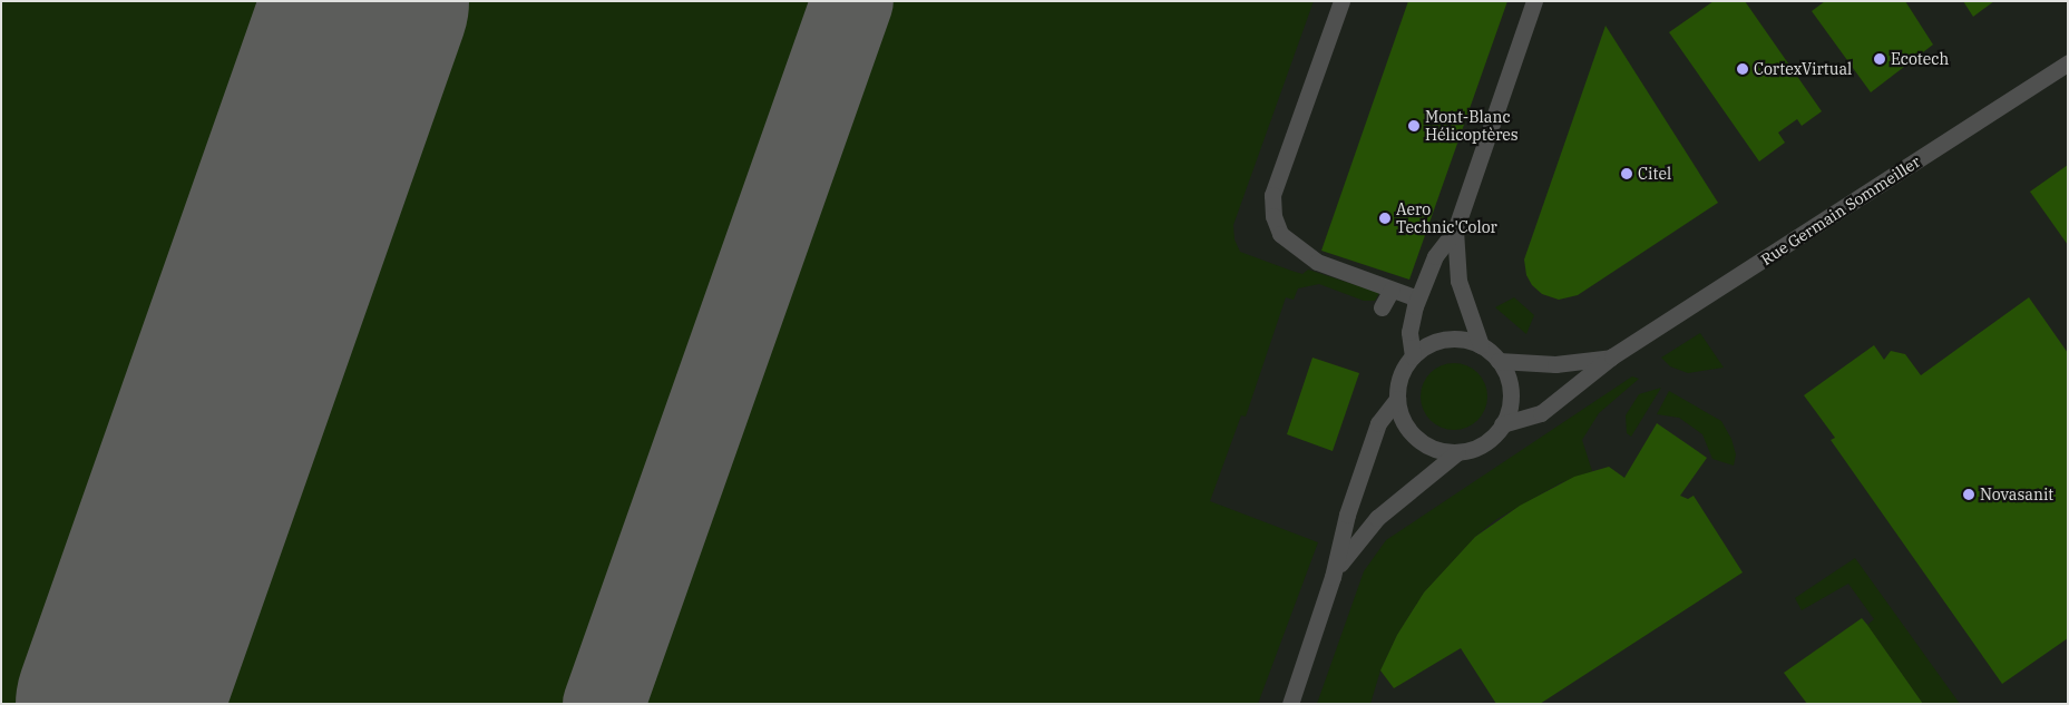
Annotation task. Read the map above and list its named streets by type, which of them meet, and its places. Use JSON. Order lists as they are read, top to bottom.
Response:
{
  "streets": {
    "street": ["Rue Germain Sommeiller"]
  },
  "places": [
    "Ecotech",
    "CortexVirtual",
    "Mont-Blanc Hélicoptères",
    "Citel",
    "Aero Technic'Color",
    "Novasanit"
  ]
}
